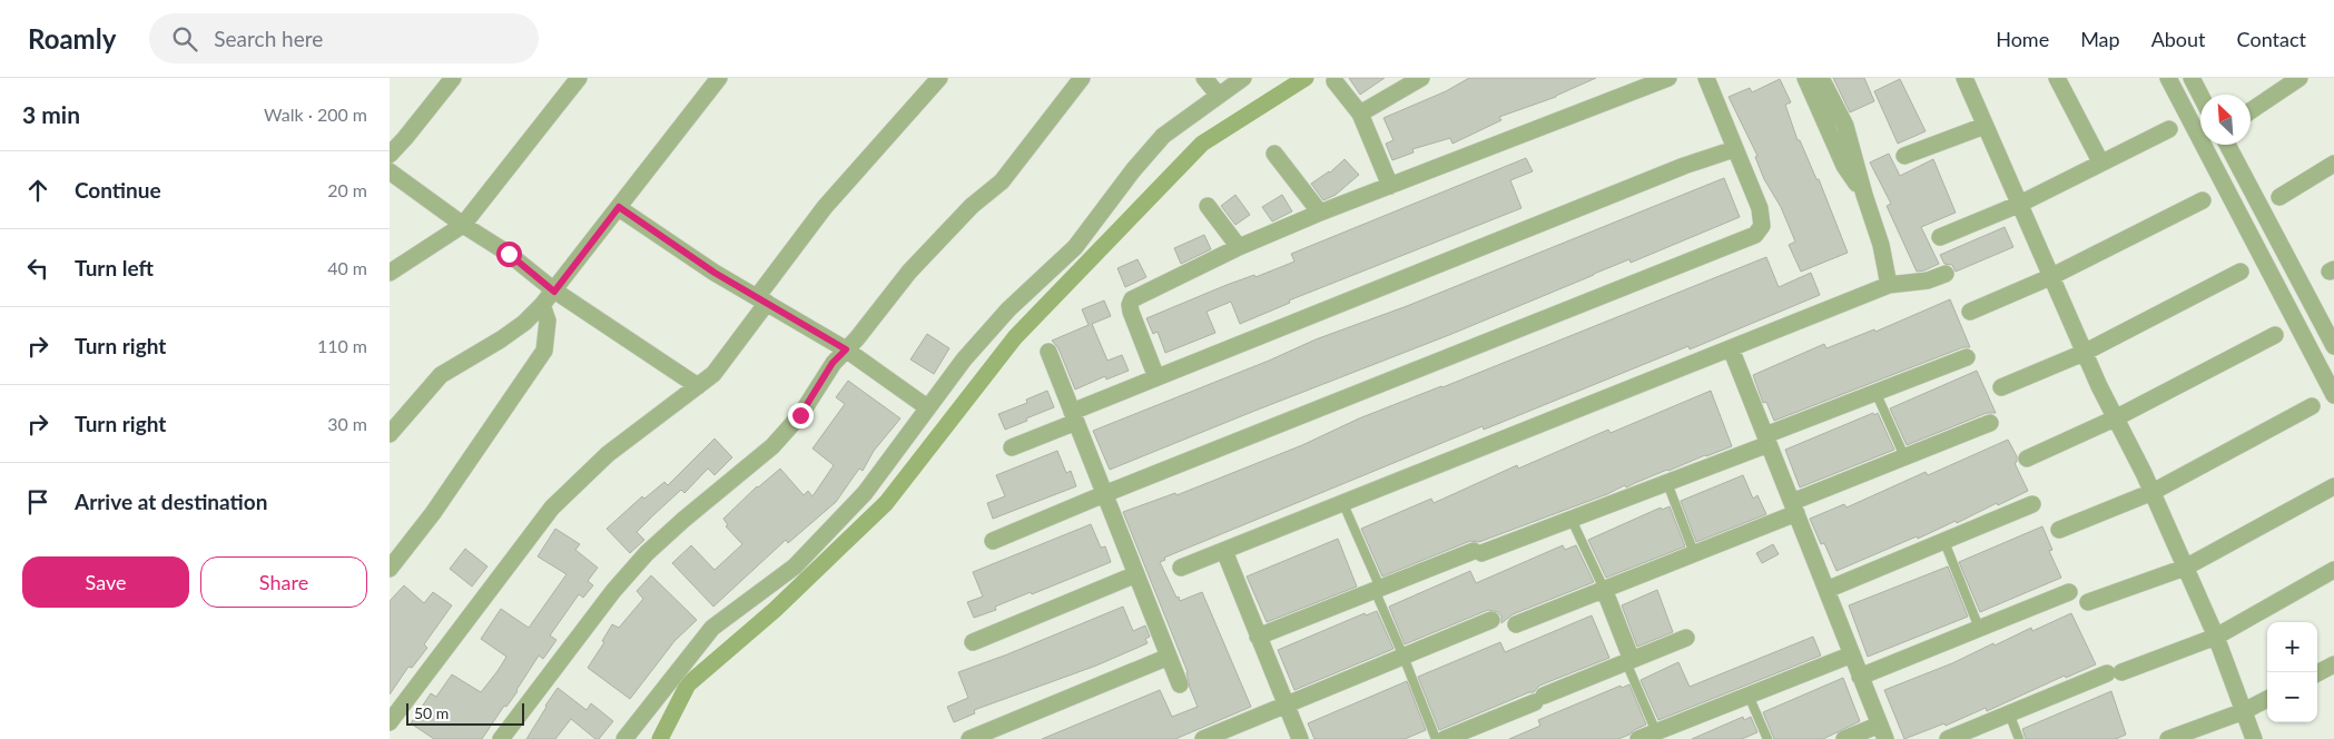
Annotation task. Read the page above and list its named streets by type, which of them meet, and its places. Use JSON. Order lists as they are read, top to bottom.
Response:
{
  "scale_bar": "50 m",
  "north": "top left",
  "page": {
    "header": "Roamly",
    "search": "Search here",
    "nav": [
      "Home",
      "Map",
      "About",
      "Contact"
    ],
    "heading": ["3 min", "Walk · 200 m"],
    "list": [
      ["Continue", "20 m"],
      ["Turn left", "40 m"],
      ["Turn right", "110 m"],
      ["Turn right", "30 m"],
      "Arrive at destination"
    ],
    "buttons": ["Save", "Share"],
    "map_buttons": ["+", "−"],
    "scale": "50 m"
  }
}
